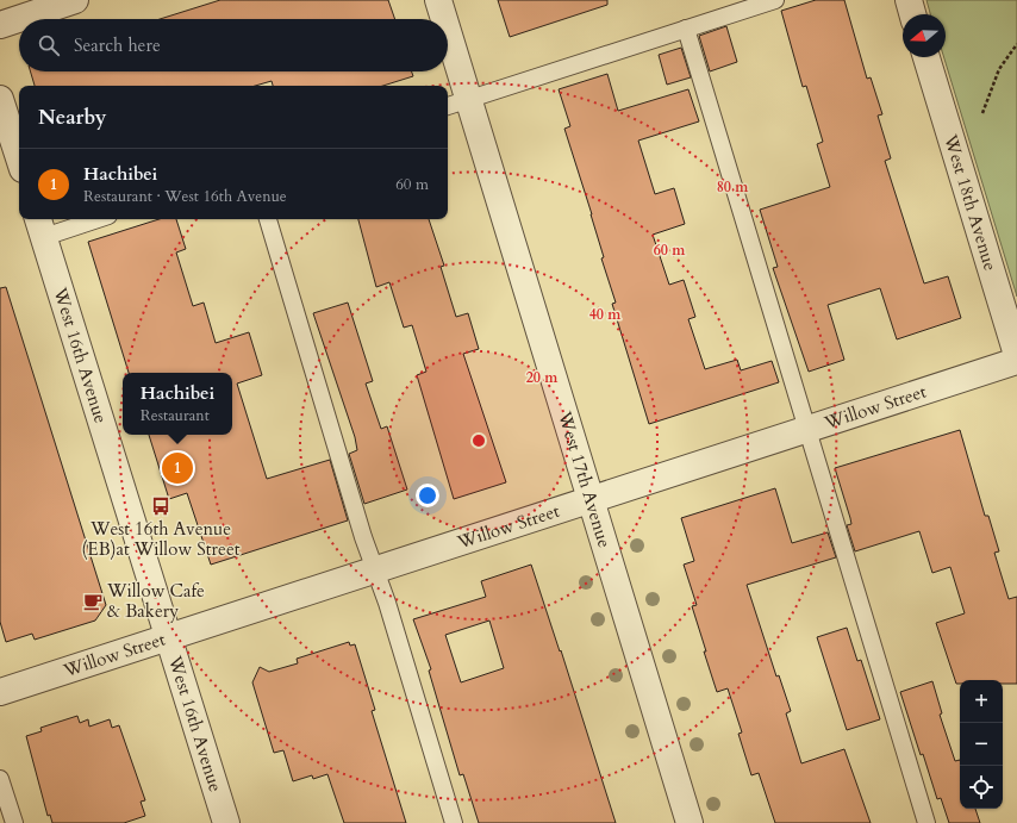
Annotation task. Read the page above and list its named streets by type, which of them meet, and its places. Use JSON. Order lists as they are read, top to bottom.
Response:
{
  "streets": {
    "street": [
      "West 18th Avenue",
      "West 16th Avenue",
      "Willow Street",
      "West 17th Avenue"
    ]
  },
  "crossings": [
    ["West 16th Avenue", "Willow Street"],
    ["Willow Street", "West 17th Avenue"]
  ],
  "places": {
    "bus stop": ["West 16th Avenue (EB)at Willow Street"],
    "cafe": ["Willow Cafe & Bakery"]
  },
  "north": "left",
  "page": {
    "search": "Search here",
    "heading": "Nearby",
    "list": [
      {
        "mark": "1",
        "name": "Hachibei",
        "note": "Restaurant · West 16th Avenue",
        "value": "60 m"
      }
    ],
    "popup": ["Hachibei", "Restaurant"],
    "pins": "1",
    "map_buttons": ["+", "−"]
  },
  "rings": [
    "80 m",
    "60 m",
    "40 m",
    "20 m"
  ]
}
